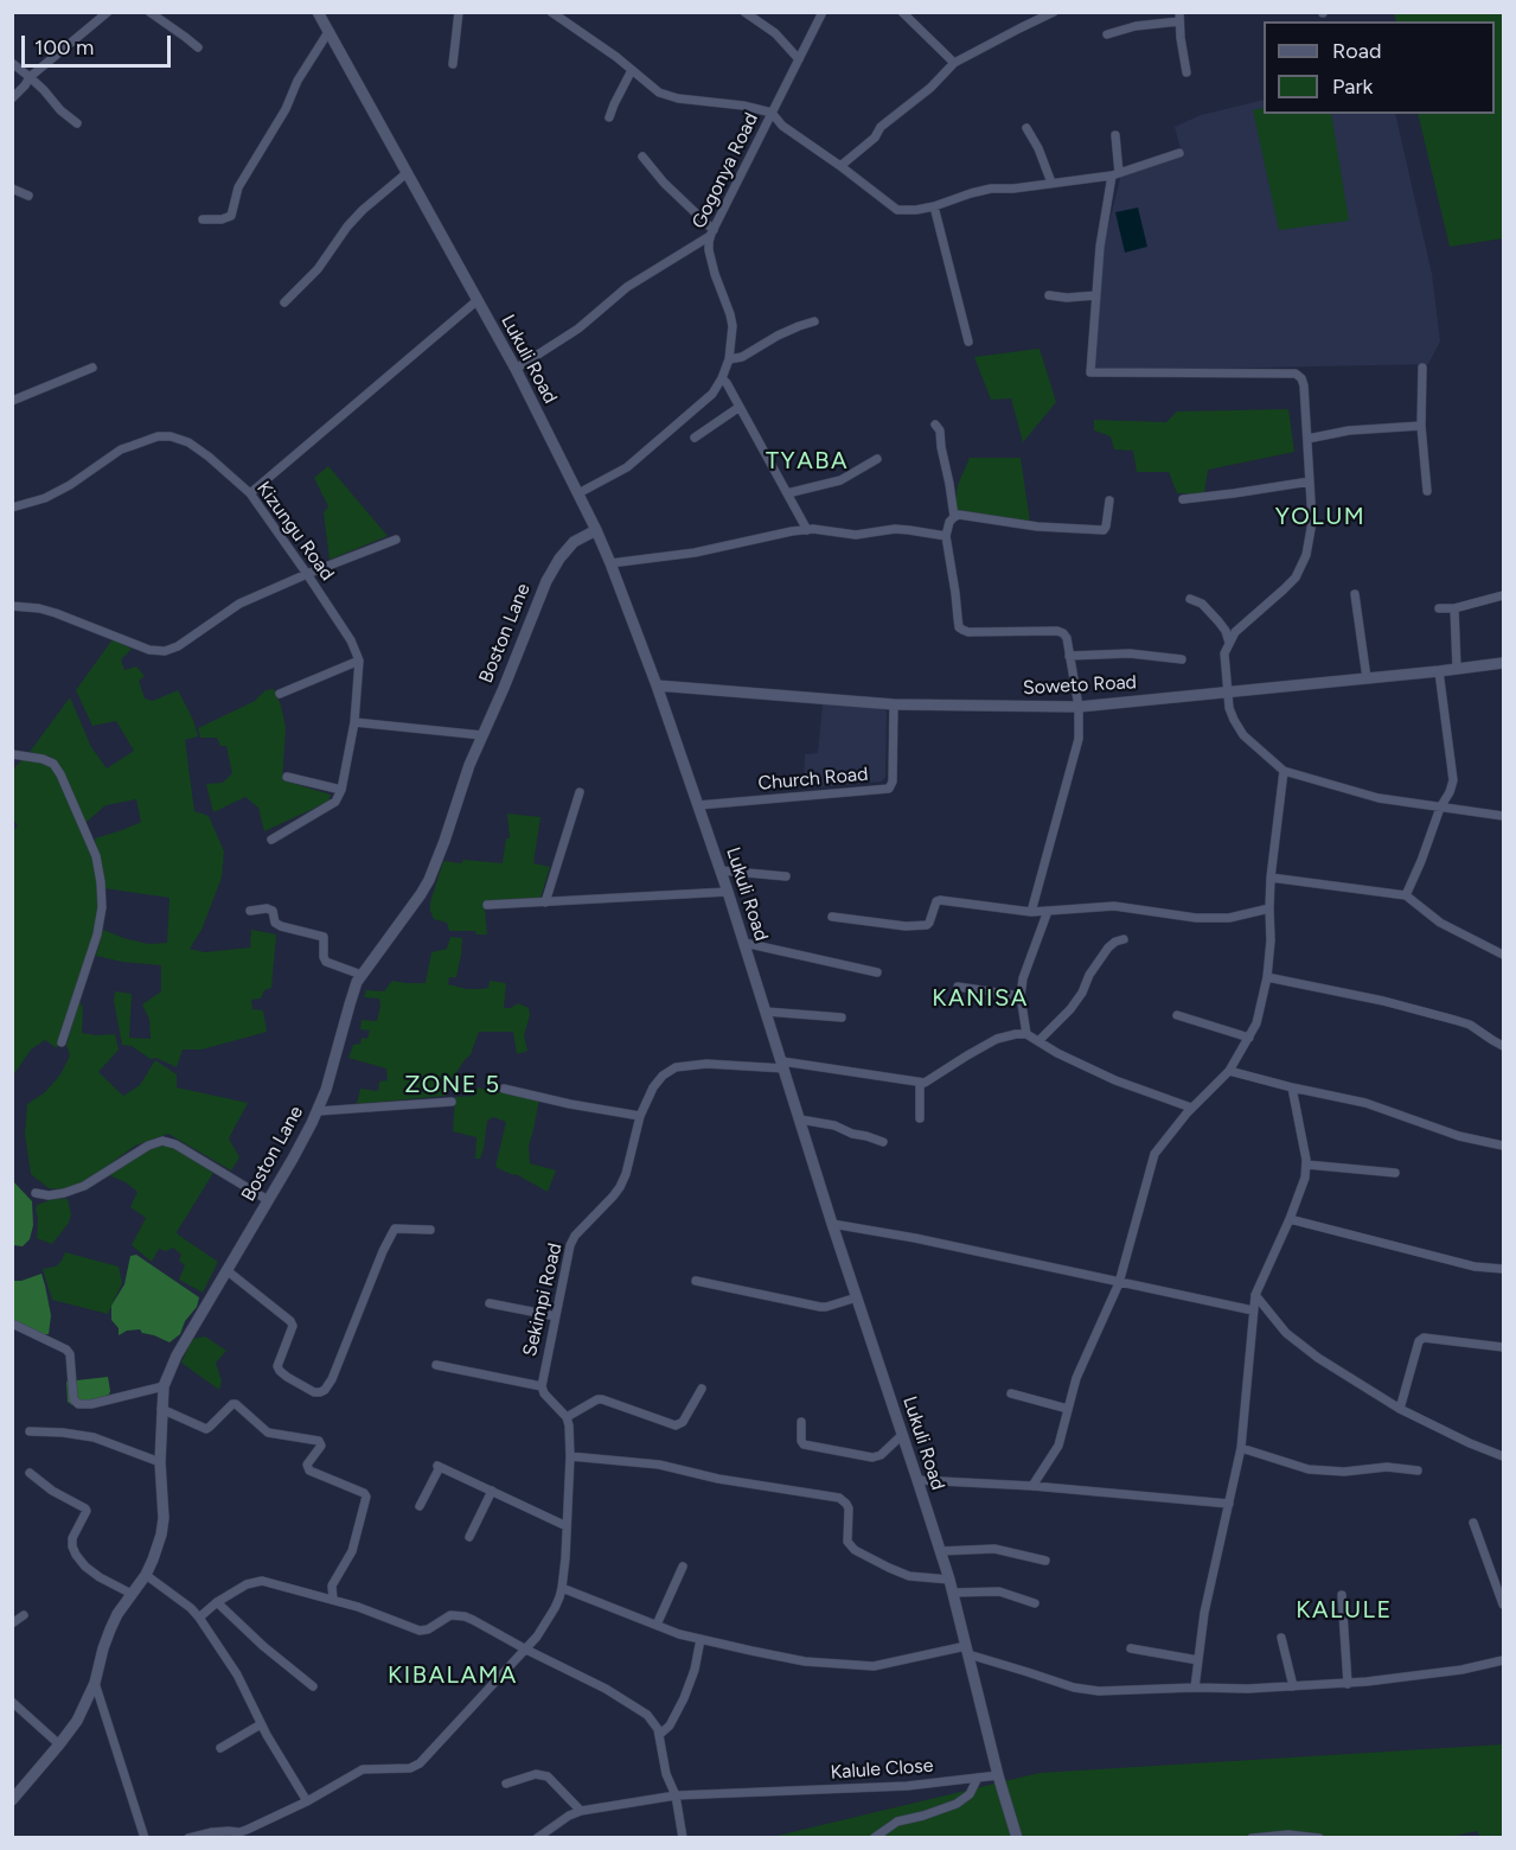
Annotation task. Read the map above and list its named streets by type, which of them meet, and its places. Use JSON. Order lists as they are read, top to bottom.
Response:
{
  "streets": {
    "street": [
      "Gogonya Road",
      "Lukuli Road",
      "Kizungu Road",
      "Boston Lane",
      "Soweto Road",
      "Church Road",
      "Sekimpi Road",
      "Kalule Close"
    ]
  },
  "crossings": [
    ["Gogonya Road", "Lukuli Road"],
    ["Lukuli Road", "Boston Lane"],
    ["Lukuli Road", "Soweto Road"],
    ["Lukuli Road", "Church Road"],
    ["Lukuli Road", "Sekimpi Road"],
    ["Lukuli Road", "Kalule Close"],
    ["Soweto Road", "Church Road"]
  ],
  "districts": [
    "TYABA",
    "YOLUM",
    "KANISA",
    "ZONE 5",
    "KALULE",
    "KIBALAMA"
  ],
  "legend": ["Road", "Park"],
  "scale_bar": "100 m"
}
